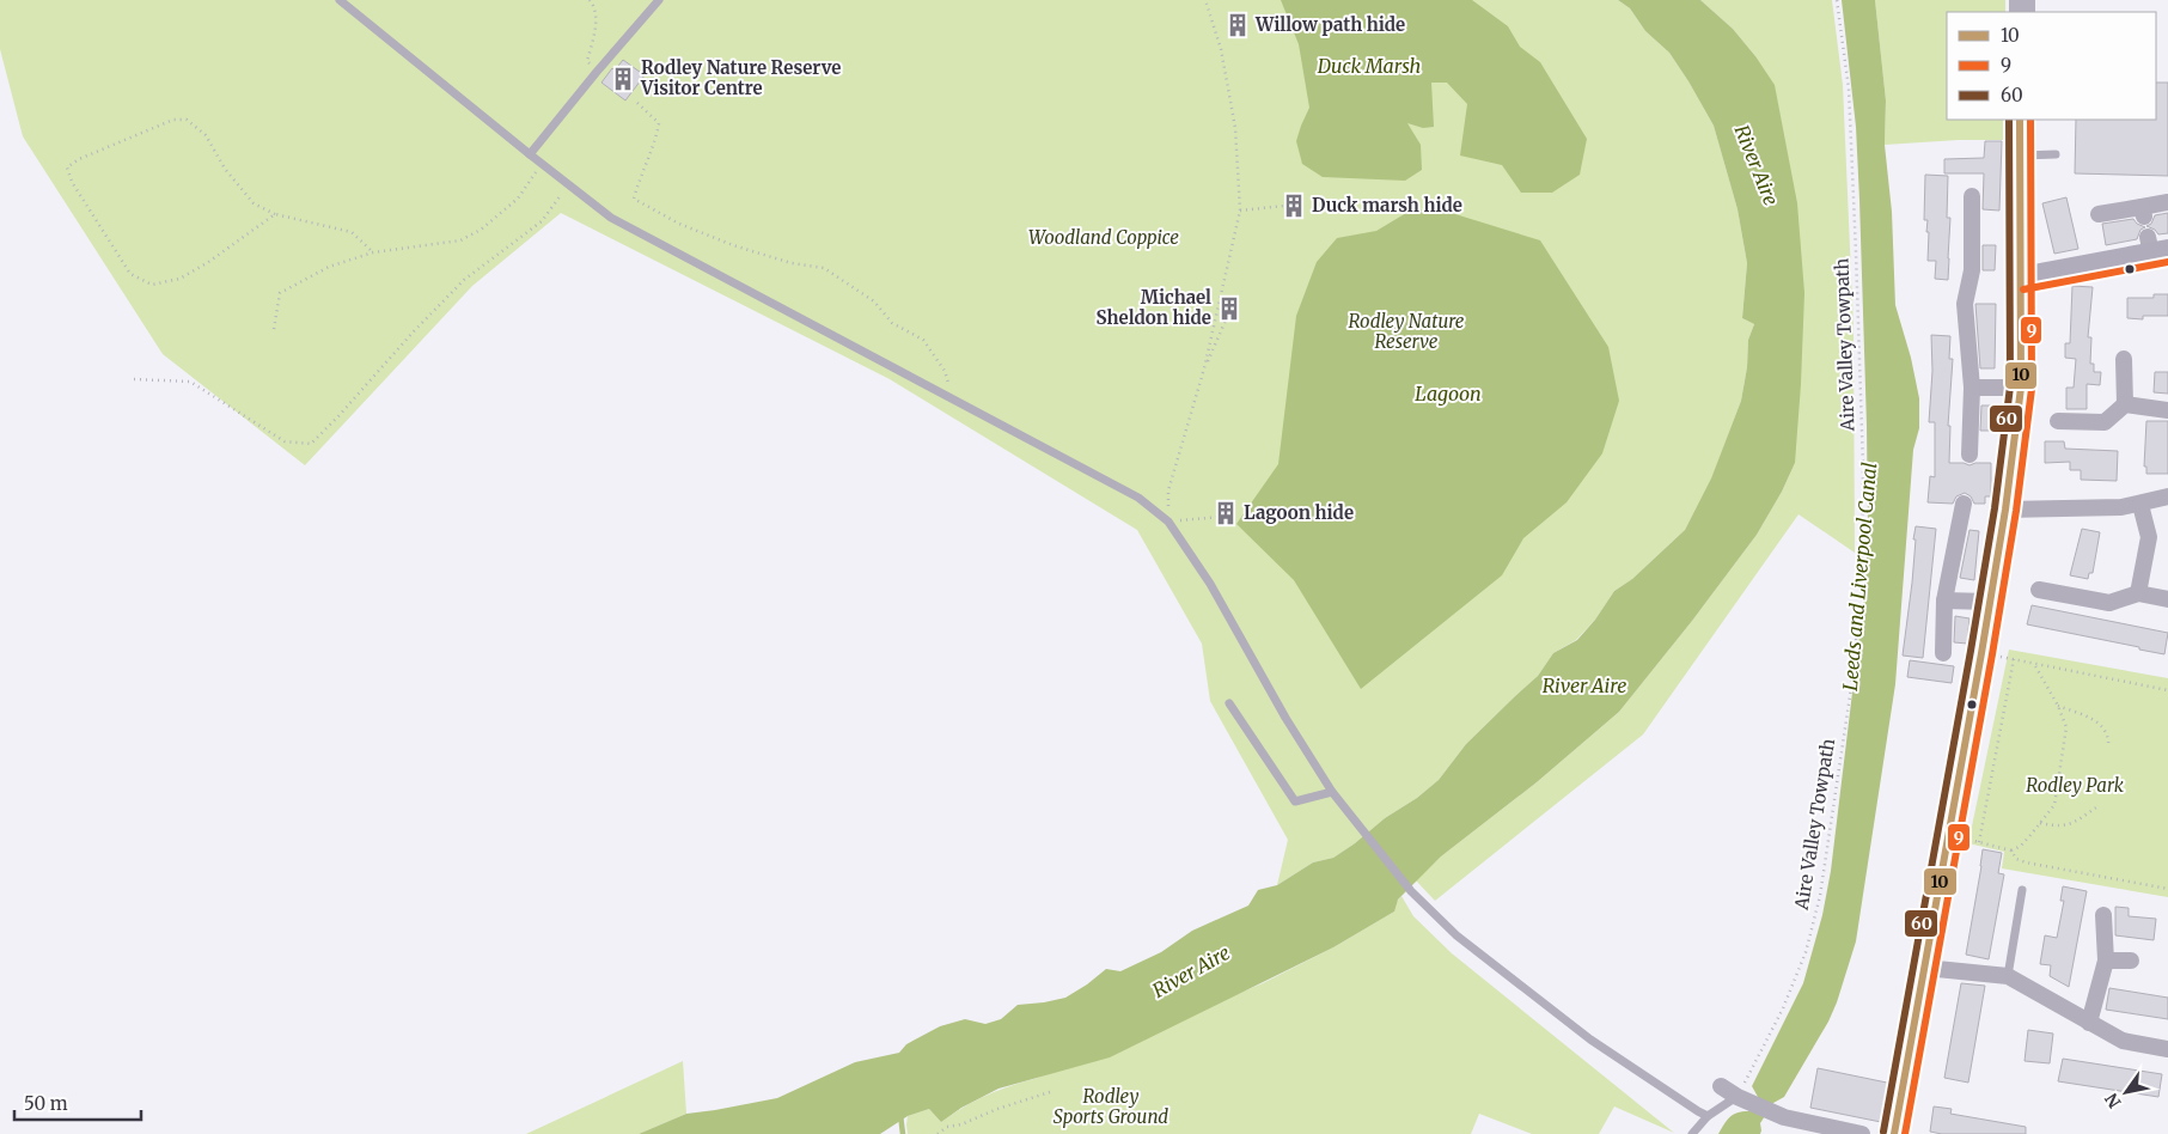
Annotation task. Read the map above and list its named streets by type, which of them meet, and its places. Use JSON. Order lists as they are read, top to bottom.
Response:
{
  "streets": {
    "path": ["Aire Valley Towpath"]
  },
  "water": [
    "Duck Marsh",
    "River Aire",
    "Lagoon",
    "Leeds and Liverpool Canal"
  ],
  "parks": [
    "Woodland Coppice",
    "Rodley Nature Reserve",
    "Rodley Park",
    "Rodley Sports Ground"
  ],
  "places": {
    "building": [
      "Willow path hide",
      "Rodley Nature Reserve Visitor Centre",
      "Duck marsh hide",
      "Michael Sheldon hide",
      "Lagoon hide"
    ]
  },
  "lines": ["transit line 10", "transit line 9", "transit line 60"],
  "legend": ["10", "9", "60"],
  "scale_bar": "50 m",
  "north": "bottom left"
}
